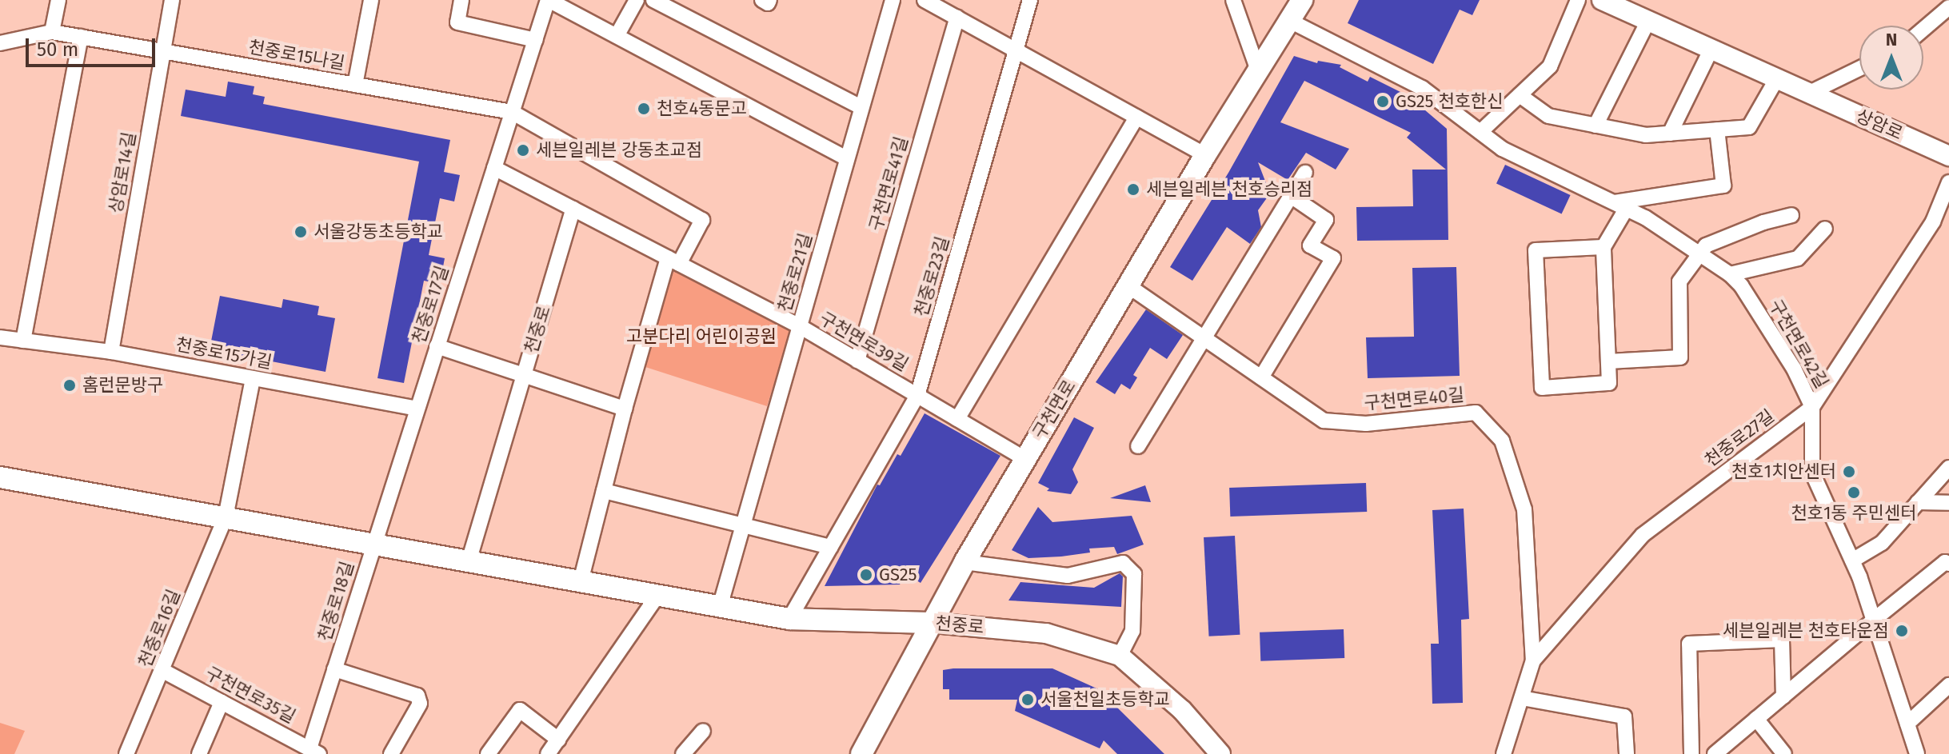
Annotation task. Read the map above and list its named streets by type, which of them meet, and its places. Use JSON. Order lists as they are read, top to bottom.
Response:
{
  "streets": {
    "main road": ["천중로", "구천면로"],
    "street": [
      "천중로15나길",
      "상암로",
      "상암로14길",
      "구천면로41길",
      "천중로21길",
      "천중로23길",
      "천중로17길",
      "구천면로39길",
      "구천면로42길",
      "천중로15가길",
      "구천면로40길",
      "천중로27길",
      "천중로18길",
      "천중로16길",
      "구천면로35길"
    ]
  },
  "crossings": [
    ["천중로15나길", "상암로14길"],
    ["천중로15나길", "천중로17길"],
    ["상암로14길", "천중로15가길"],
    ["구천면로41길", "구천면로39길"],
    ["천중로21길", "천중로17길"],
    ["천중로21길", "천중로"],
    ["천중로21길", "구천면로39길"],
    ["천중로23길", "천중로"],
    ["천중로23길", "구천면로39길"],
    ["천중로17길", "천중로"],
    ["천중로17길", "구천면로39길"],
    ["천중로17길", "천중로15가길"],
    ["천중로17길", "천중로18길"],
    ["천중로", "구천면로39길"],
    ["천중로", "구천면로"],
    ["천중로", "천중로18길"],
    ["천중로", "천중로16길"],
    ["구천면로39길", "구천면로"],
    ["구천면로42길", "구천면로"],
    ["구천면로42길", "천중로27길"],
    ["구천면로40길", "구천면로"],
    ["구천면로40길", "천중로27길"],
    ["천중로18길", "구천면로35길"],
    ["천중로16길", "구천면로35길"]
  ],
  "parks": ["고분다리 어린이공원"],
  "places": [
    "GS25 천호한신",
    "천호4동문고",
    "세븐일레븐 강동초교점",
    "세븐일레븐 천호승리점",
    "서울강동초등학교",
    "홈런문방구",
    "천호1치안센터",
    "천호1동 주민센터",
    "GS25",
    "세븐일레븐 천호타운점",
    "서울천일초등학교"
  ],
  "scale_bar": "50 m",
  "north": "top"
}
